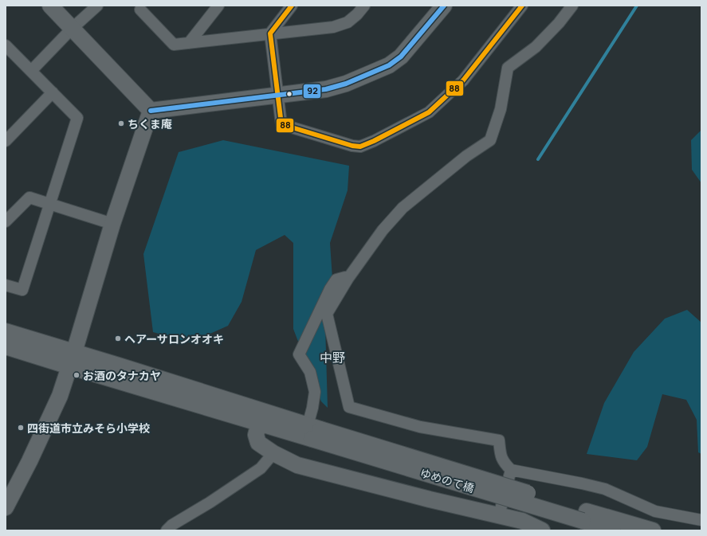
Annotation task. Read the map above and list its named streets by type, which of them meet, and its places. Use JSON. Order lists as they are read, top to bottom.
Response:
{
  "streets": {
    "street": ["ゆめのて橋"]
  },
  "districts": ["中野"],
  "places": [
    "ちくま庵",
    "ヘアーサロンオオキ",
    "お酒のタナカヤ",
    "四街道市立みそら小学校"
  ],
  "lines": ["transit line 88", "transit line 92"]
}
